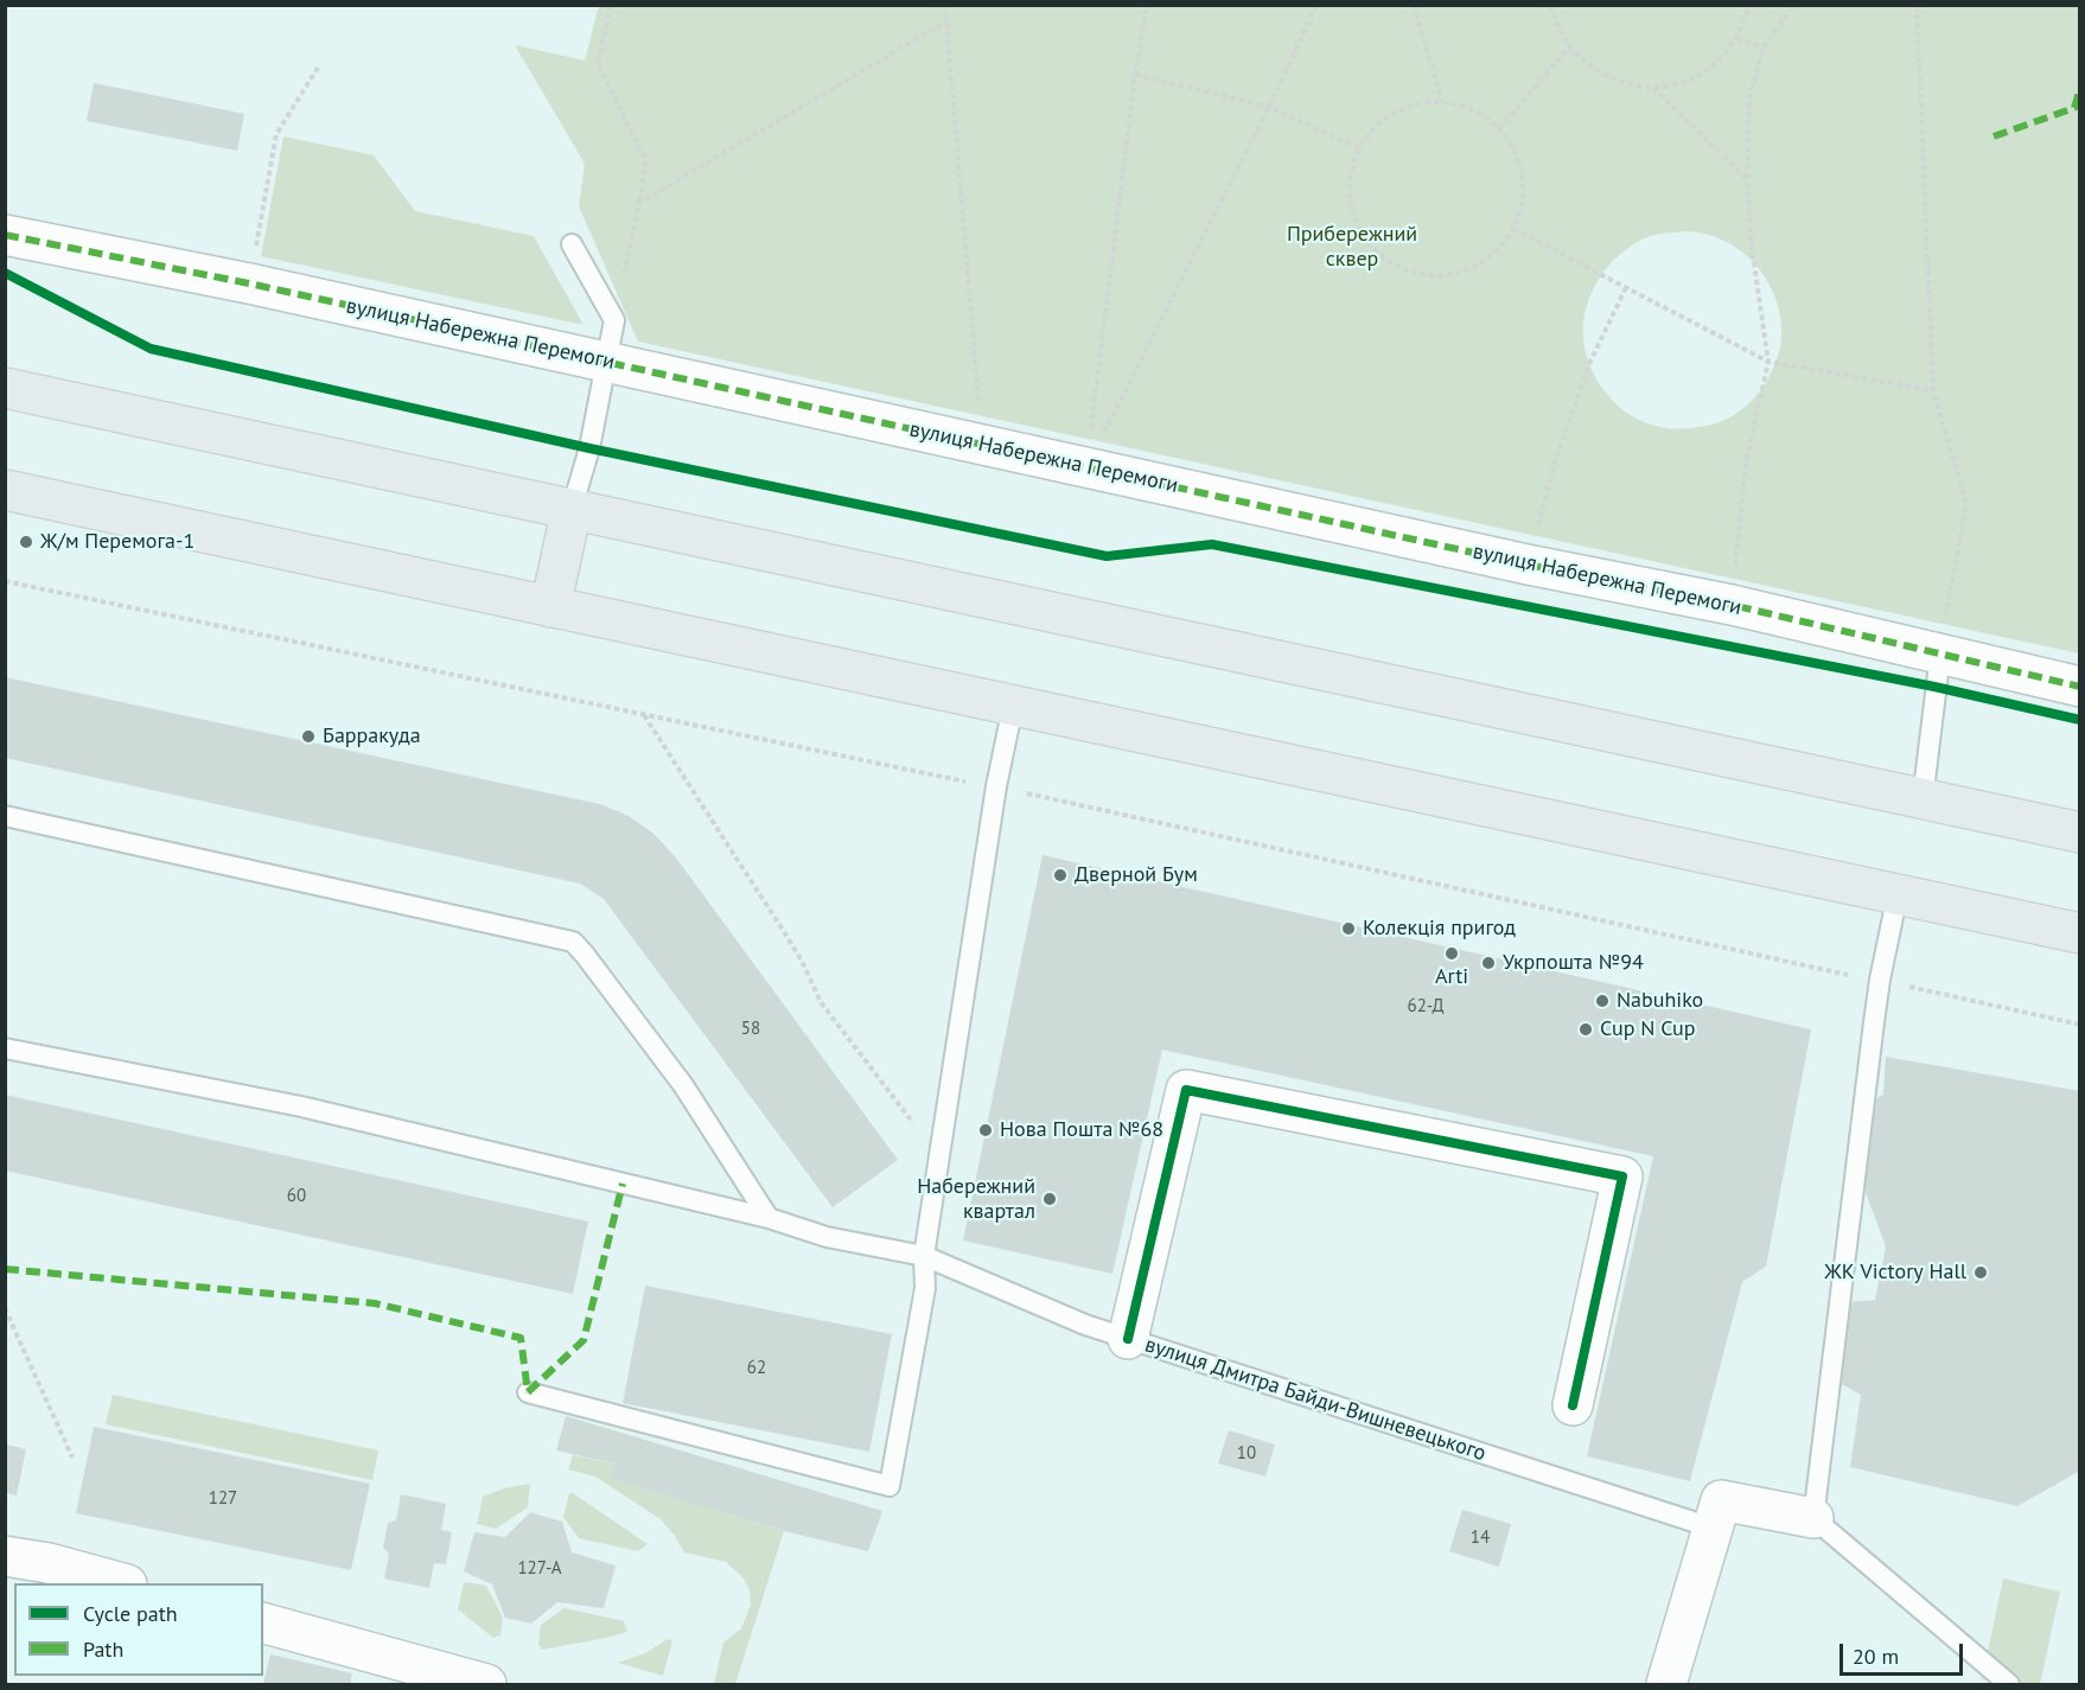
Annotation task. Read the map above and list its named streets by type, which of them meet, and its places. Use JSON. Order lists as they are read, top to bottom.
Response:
{
  "streets": {
    "street": ["вулиця Набережна Перемоги"],
    "lane": ["вулиця Дмитра Байди-Вишневецького"]
  },
  "parks": ["Прибережний сквер"],
  "places": [
    "Ж/м Перемога-1",
    "Барракуда",
    "Дверной Бум",
    "Колекція пригод",
    "Arti",
    "Укрпошта №94",
    "Nabuhiko",
    "Cup N Cup",
    "Нова Пошта №68",
    "Набережний квартал",
    "ЖК Victory Hall"
  ],
  "house_numbers": [
    "62-Д",
    "58",
    "60",
    "62",
    "10",
    "127",
    "14",
    "127-А"
  ],
  "legend": ["Cycle path", "Path"],
  "scale_bar": "20 m"
}
